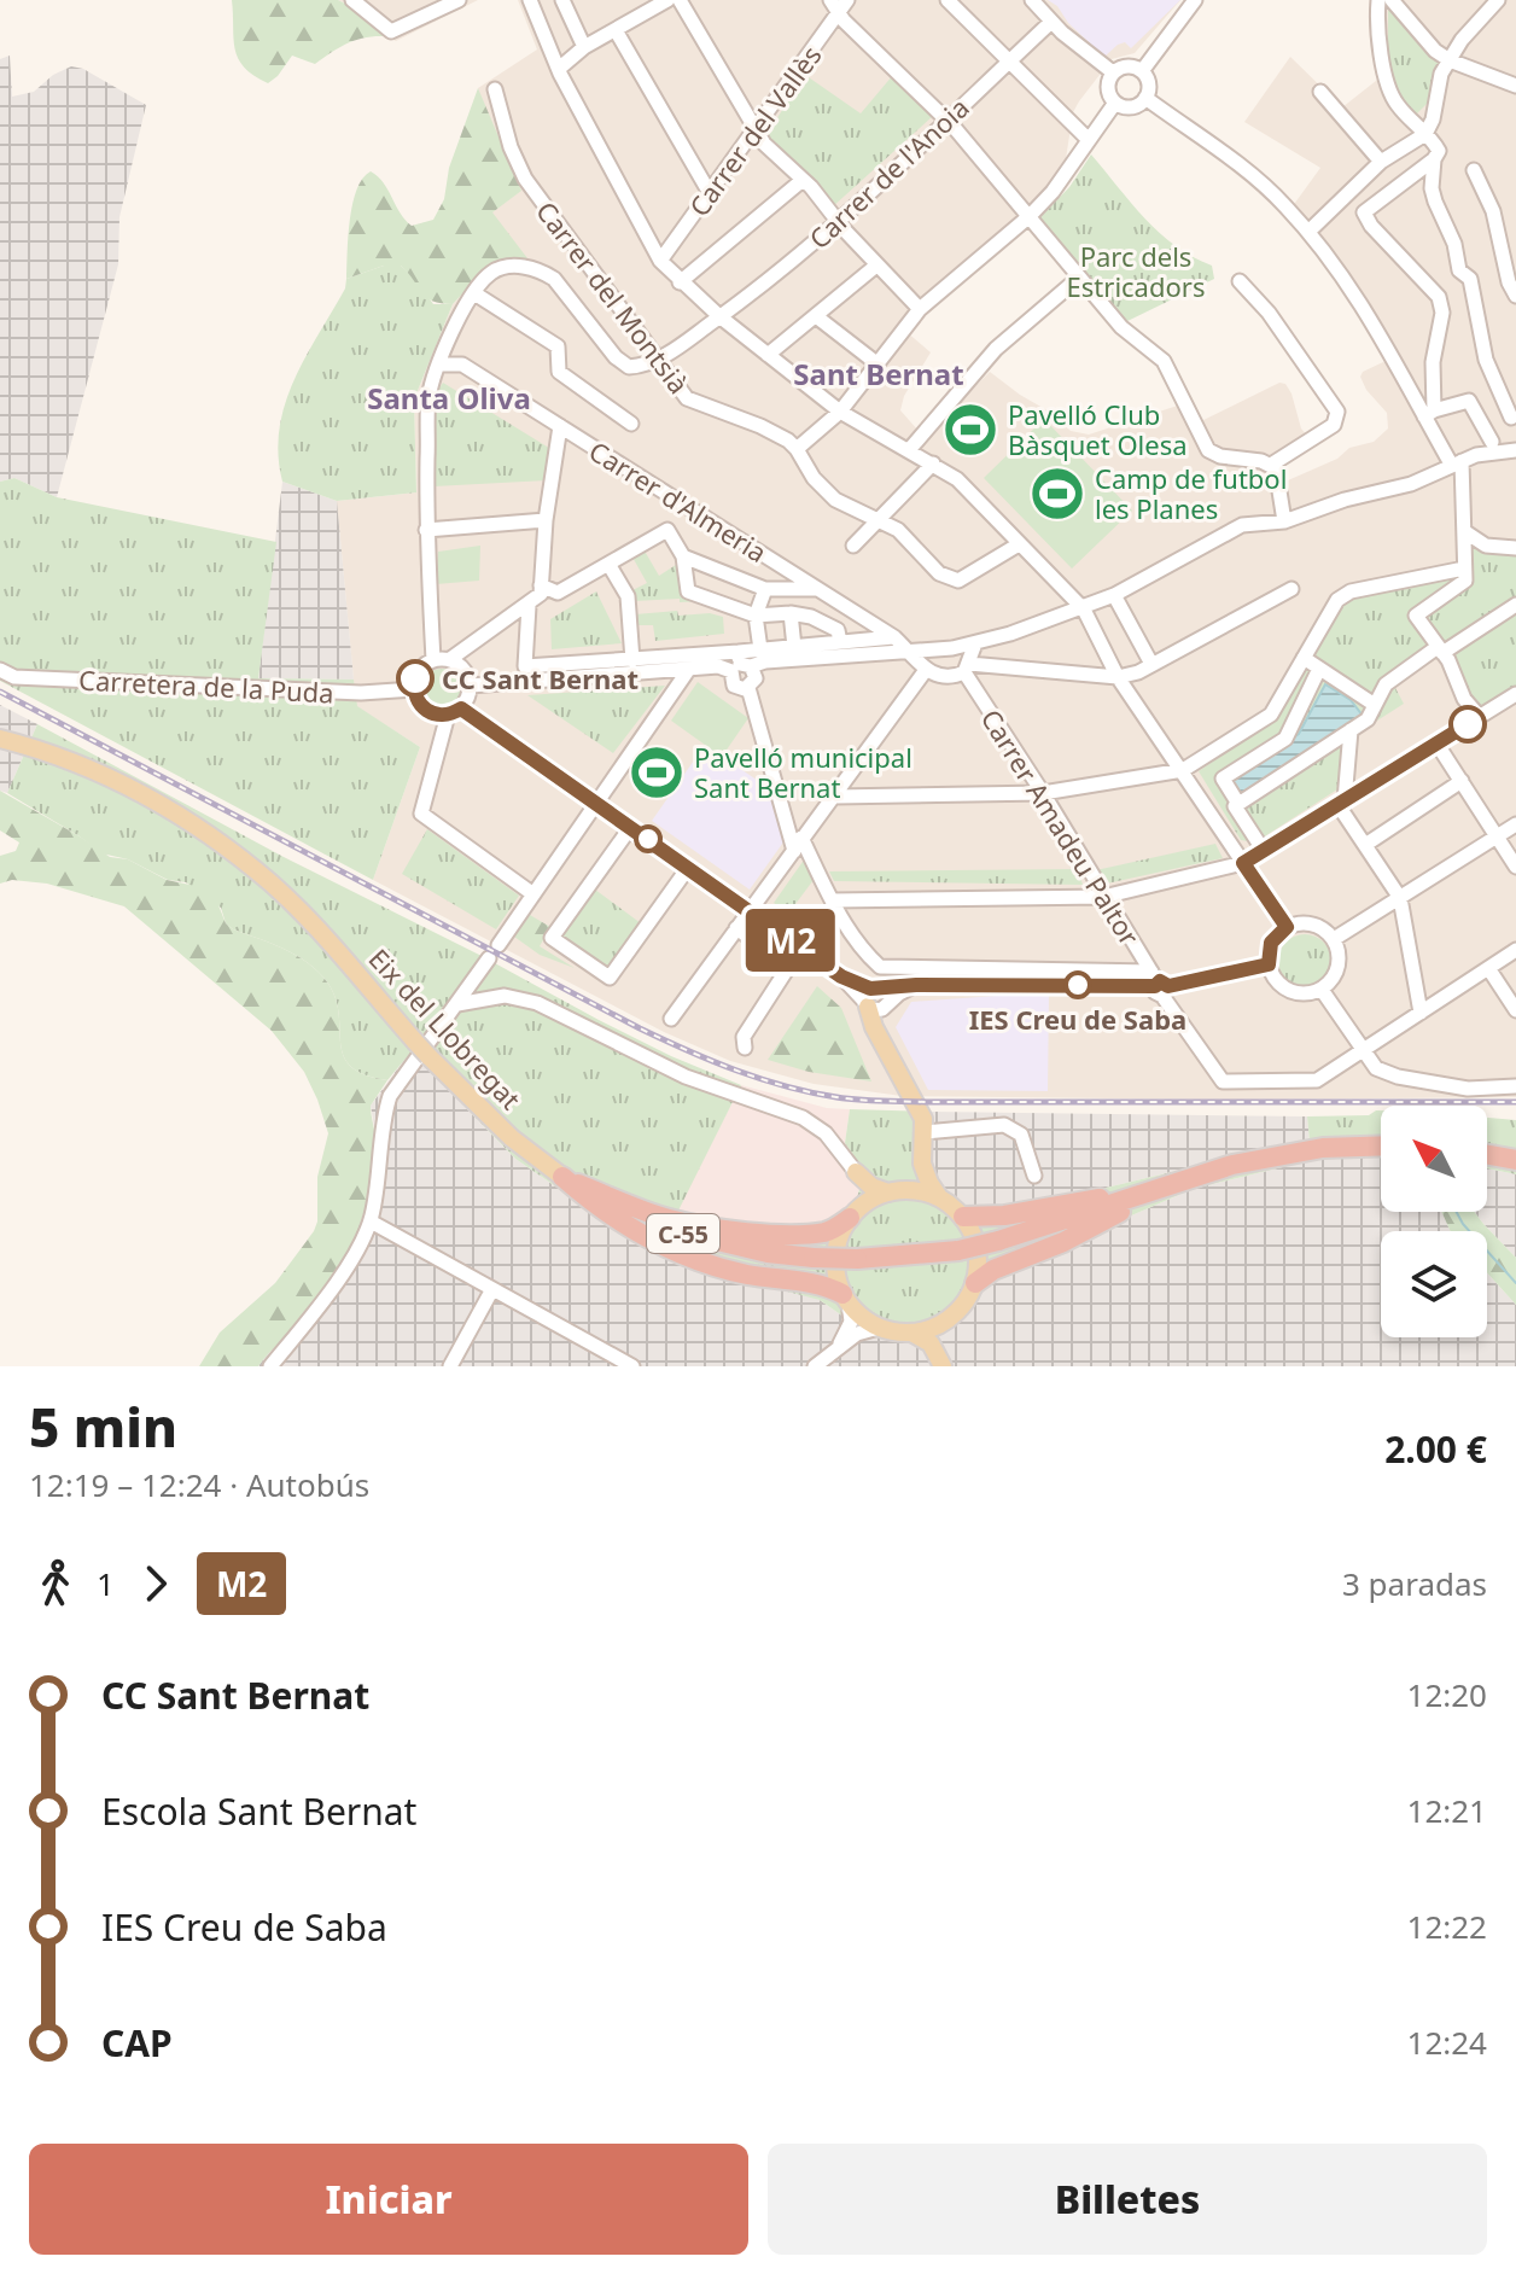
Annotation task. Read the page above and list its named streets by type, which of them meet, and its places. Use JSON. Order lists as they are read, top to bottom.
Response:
{
  "streets": {
    "highway": ["Eix del Llobregat", "C-55"],
    "street": [
      "Carrer del Vallès",
      "Carrer de l'Anoia",
      "Carrer del Montsià",
      "Carrer d'Almeria",
      "Carretera de la Puda",
      "Carrer Amadeu Paltor"
    ]
  },
  "crossings": [
    ["Carrer de l'Anoia", "Carrer del Montsià"]
  ],
  "districts": ["Sant Bernat", "Santa Oliva"],
  "parks": ["Parc dels Estricadors"],
  "places": {
    "sports": ["Pavelló Club Bàsquet Olesa", "Camp de futbol les Planes", "Pavelló municipal Sant Bernat"],
    "other": ["CC Sant Bernat", "IES Creu de Saba"]
  },
  "lines": ["bus line M2"],
  "north": "top left",
  "page": {
    "on_map": "M2",
    "heading": ["5 min", "12:19 – 12:24 · Autobús", "2.00 €"],
    "legs": ["1", "M2", "3 paradas"],
    "list": [
      {
        "name": "CC Sant Bernat",
        "value": "12:20"
      },
      {
        "name": "Escola Sant Bernat",
        "value": "12:21"
      },
      {
        "name": "IES Creu de Saba",
        "value": "12:22"
      },
      {
        "name": "CAP",
        "value": "12:24"
      }
    ],
    "buttons": ["Iniciar", "Billetes"]
  }
}
